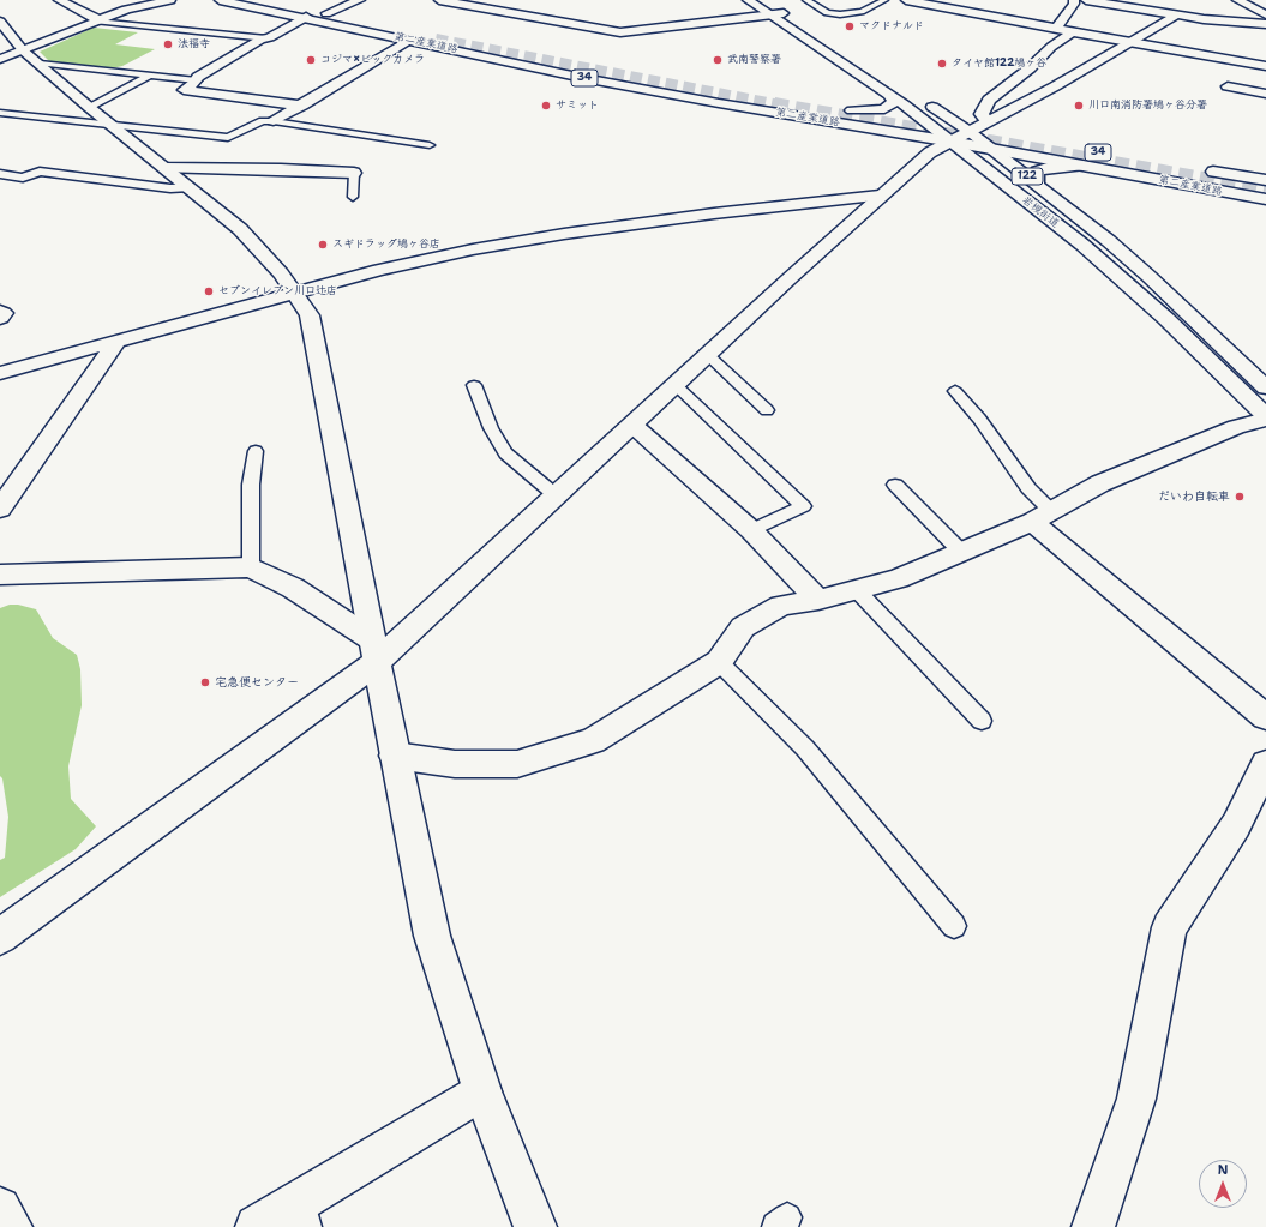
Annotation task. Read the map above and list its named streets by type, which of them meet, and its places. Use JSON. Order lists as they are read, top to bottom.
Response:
{
  "streets": {
    "main road": [
      "第二産業道路",
      "34",
      "122",
      "岩槻街道"
    ]
  },
  "crossings": [
    ["第二産業道路", "岩槻街道"]
  ],
  "places": [
    "マクドナルド",
    "法福寺",
    "コジマ×ビックカメラ",
    "武南警察署",
    "タイヤ館122鳩ヶ谷",
    "サミット",
    "川口南消防署鳩ヶ谷分署",
    "スギドラッグ鳩ヶ谷店",
    "セブンイレブン川口辻店",
    "だいわ自転車",
    "宅急便センター"
  ],
  "north": "top"
}
